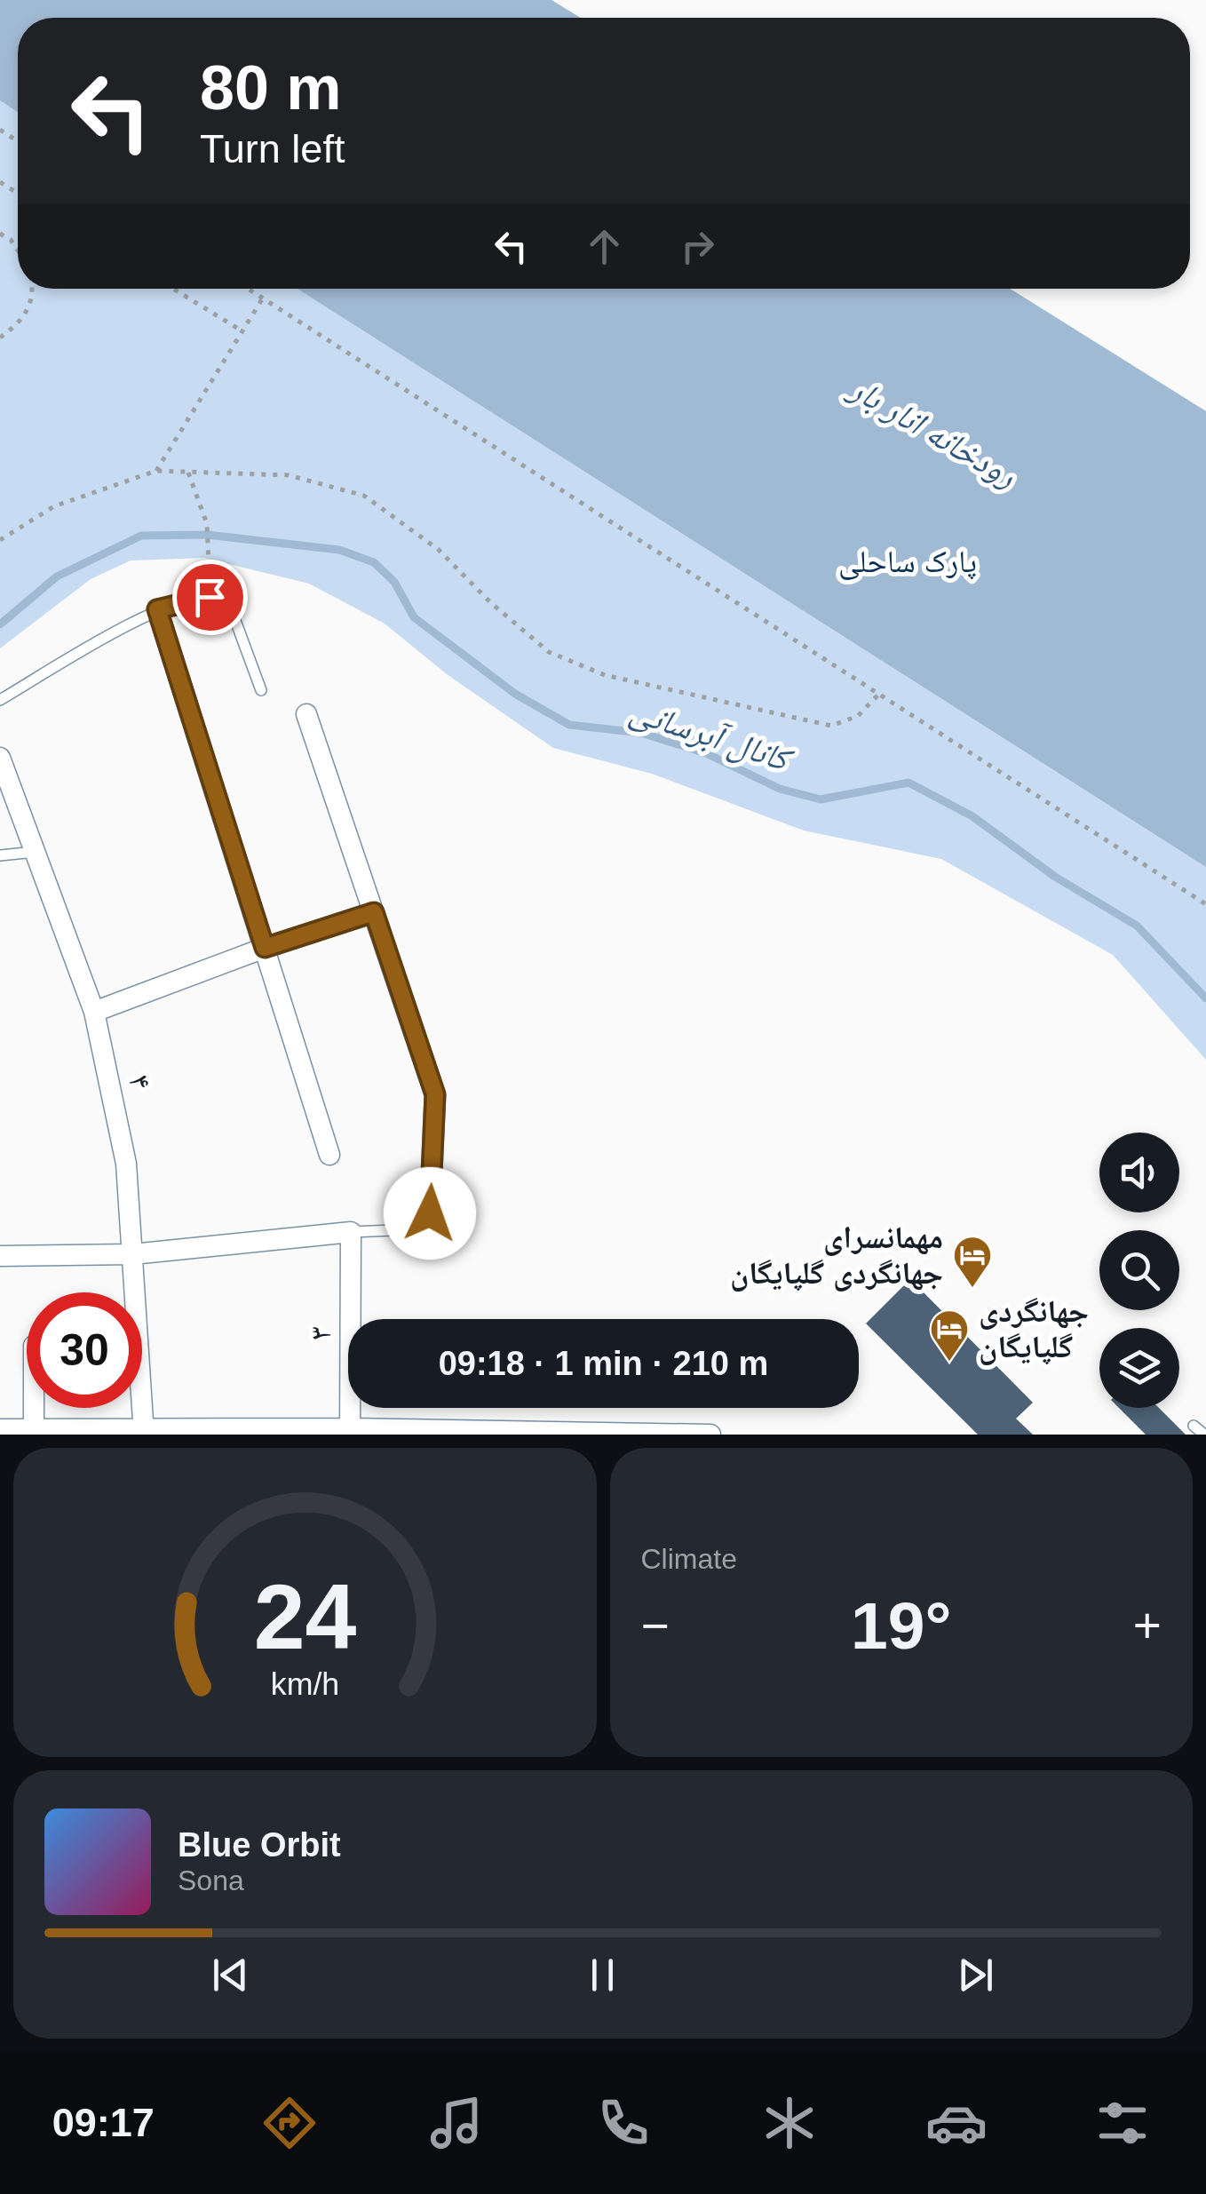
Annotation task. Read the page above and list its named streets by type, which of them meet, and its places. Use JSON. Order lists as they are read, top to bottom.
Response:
{
  "streets": {
    "street": ["۴", "۳"]
  },
  "water": ["رودخانه انار بار", "کانال آبرسانی"],
  "parks": ["پارک ساحلی"],
  "places": {
    "hotel": ["مهمانسرای جهانگردی گلپایگان", "جهانگردی گلپایگان"]
  },
  "page": {
    "turn": ["80 m", "Turn left"],
    "limit": "30",
    "trip": "09:18 · 1 min · 210 m",
    "tile": "Climate",
    "heat": ["−", "19°", "+"],
    "song": ["Blue Orbit", "Sona"],
    "tabs": "09:17",
    "gauge": ["24", "km/h"]
  }
}
